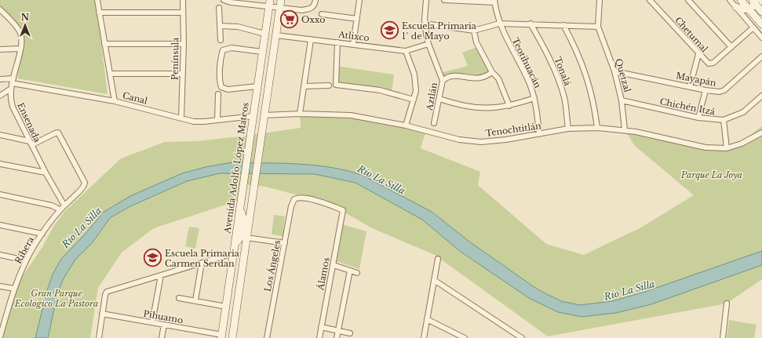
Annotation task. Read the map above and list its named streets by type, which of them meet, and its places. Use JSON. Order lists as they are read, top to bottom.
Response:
{
  "streets": {
    "main road": ["Avenida Adolfo López Mateos"],
    "street": [
      "Chetumal",
      "Atlixco",
      "Península",
      "Teotihuacán",
      "Tonalá",
      "Quetzal",
      "Mayapán",
      "Aztlán",
      "Canal",
      "Chichén Itzá",
      "Ensenada",
      "Tenochtitlán",
      "Ribera",
      "Los Ángeles",
      "Álamos",
      "Pihuamo"
    ]
  },
  "crossings": [
    ["Atlixco", "Aztlán"],
    ["Península", "Canal"],
    ["Teotihuacán", "Tenochtitlán"],
    ["Tonalá", "Tenochtitlán"],
    ["Quetzal", "Mayapán"],
    ["Quetzal", "Chichén Itzá"],
    ["Quetzal", "Tenochtitlán"],
    ["Canal", "Ensenada"],
    ["Canal", "Avenida Adolfo López Mateos"],
    ["Ensenada", "Ribera"],
    ["Avenida Adolfo López Mateos", "Pihuamo"],
    ["Los Ángeles", "Álamos"]
  ],
  "water": ["Río La Silla"],
  "parks": ["Parque La Joya", "Gran Parque Ecológico La Pastora"],
  "places": {
    "supermarket": ["Oxxo"],
    "school or university": ["Escuela Primaria 1° de Mayo", "Escuela Primaria Carmen Serdan"]
  },
  "north": "top"
}
